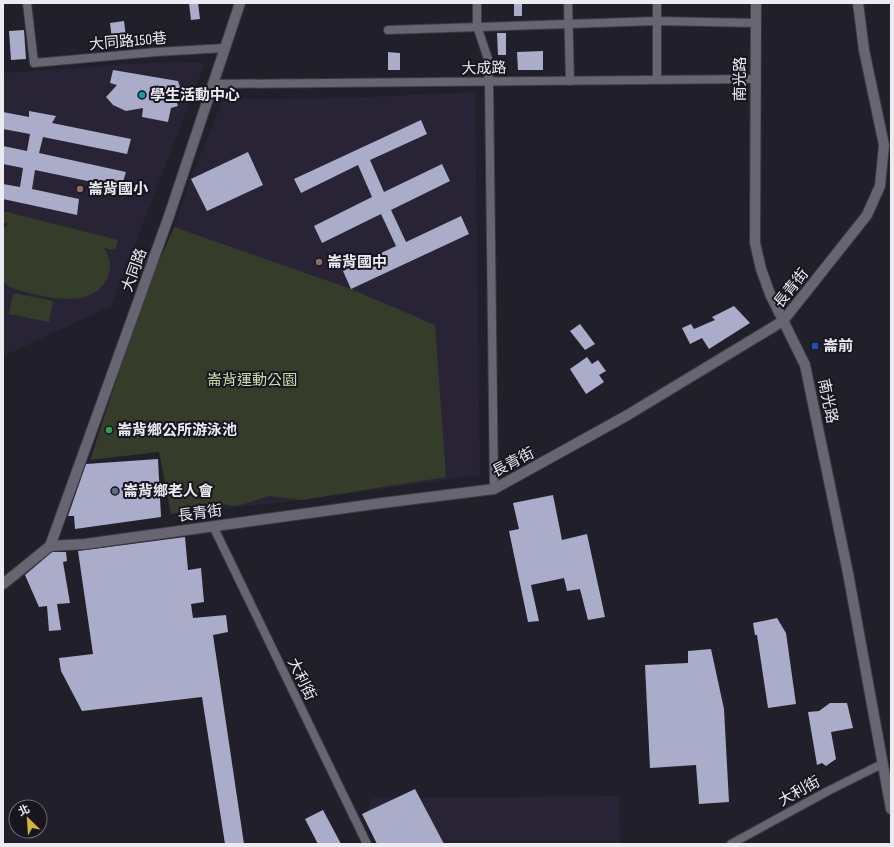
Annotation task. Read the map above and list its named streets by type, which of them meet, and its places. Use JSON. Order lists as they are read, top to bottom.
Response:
{
  "streets": {
    "street": [
      "大同路150巷",
      "大成路",
      "南光路",
      "大同路",
      "長青街",
      "大利街"
    ]
  },
  "crossings": [
    ["大同路150巷", "大同路"],
    ["大成路", "南光路"],
    ["大成路", "大同路"],
    ["南光路", "長青街"],
    ["南光路", "大利街"],
    ["大同路", "長青街"],
    ["長青街", "大利街"]
  ],
  "parks": ["崙背運動公園"],
  "places": {
    "other": [
      "學生活動中心",
      "崙背國小",
      "崙背國中",
      "崙背鄉公所游泳池",
      "崙背鄉老人會"
    ],
    "transit": ["崙前"]
  },
  "north": "top left"
}
